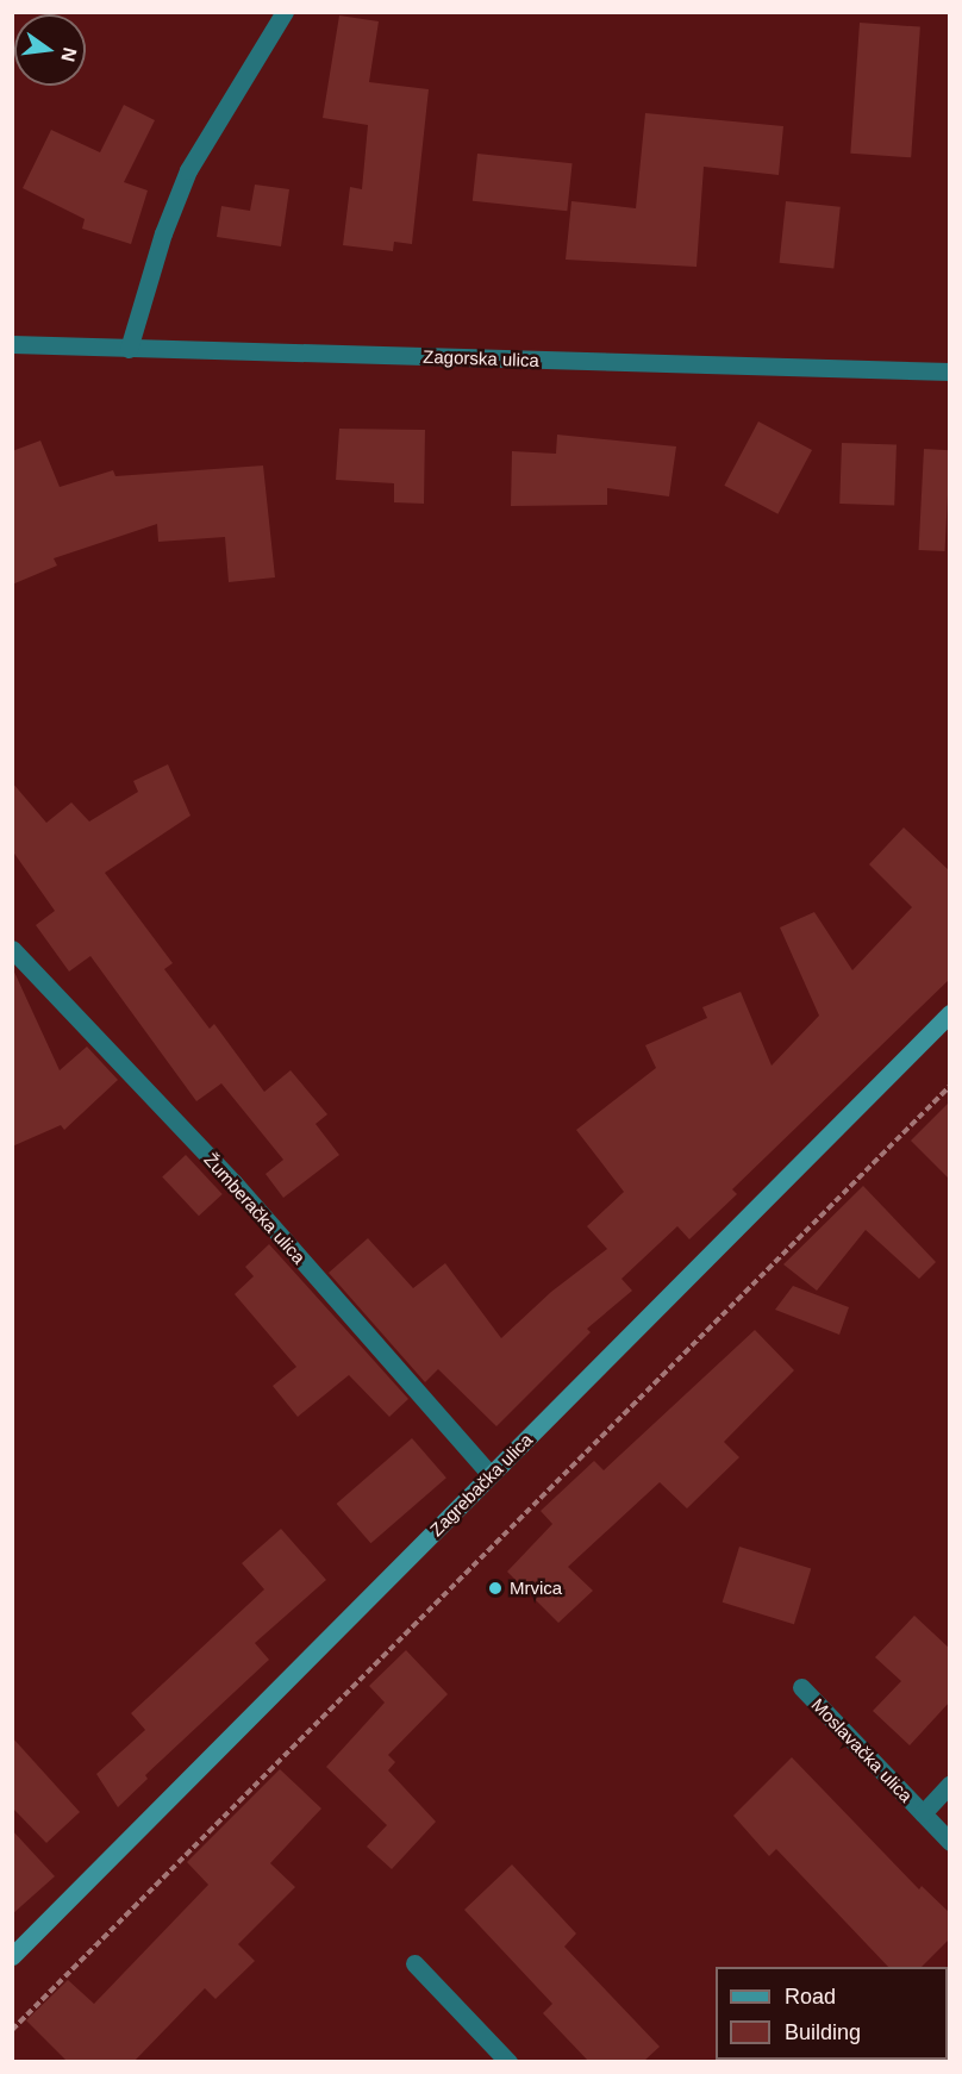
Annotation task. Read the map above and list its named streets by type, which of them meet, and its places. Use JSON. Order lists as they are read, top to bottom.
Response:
{
  "streets": {
    "main road": ["Zagrebačka ulica"],
    "street": ["Zagorska ulica", "Žumberačka ulica", "Moslavačka ulica"]
  },
  "crossings": [
    ["Žumberačka ulica", "Zagrebačka ulica"]
  ],
  "places": ["Mrvica"],
  "legend": ["Road", "Building"],
  "north": "right"
}
